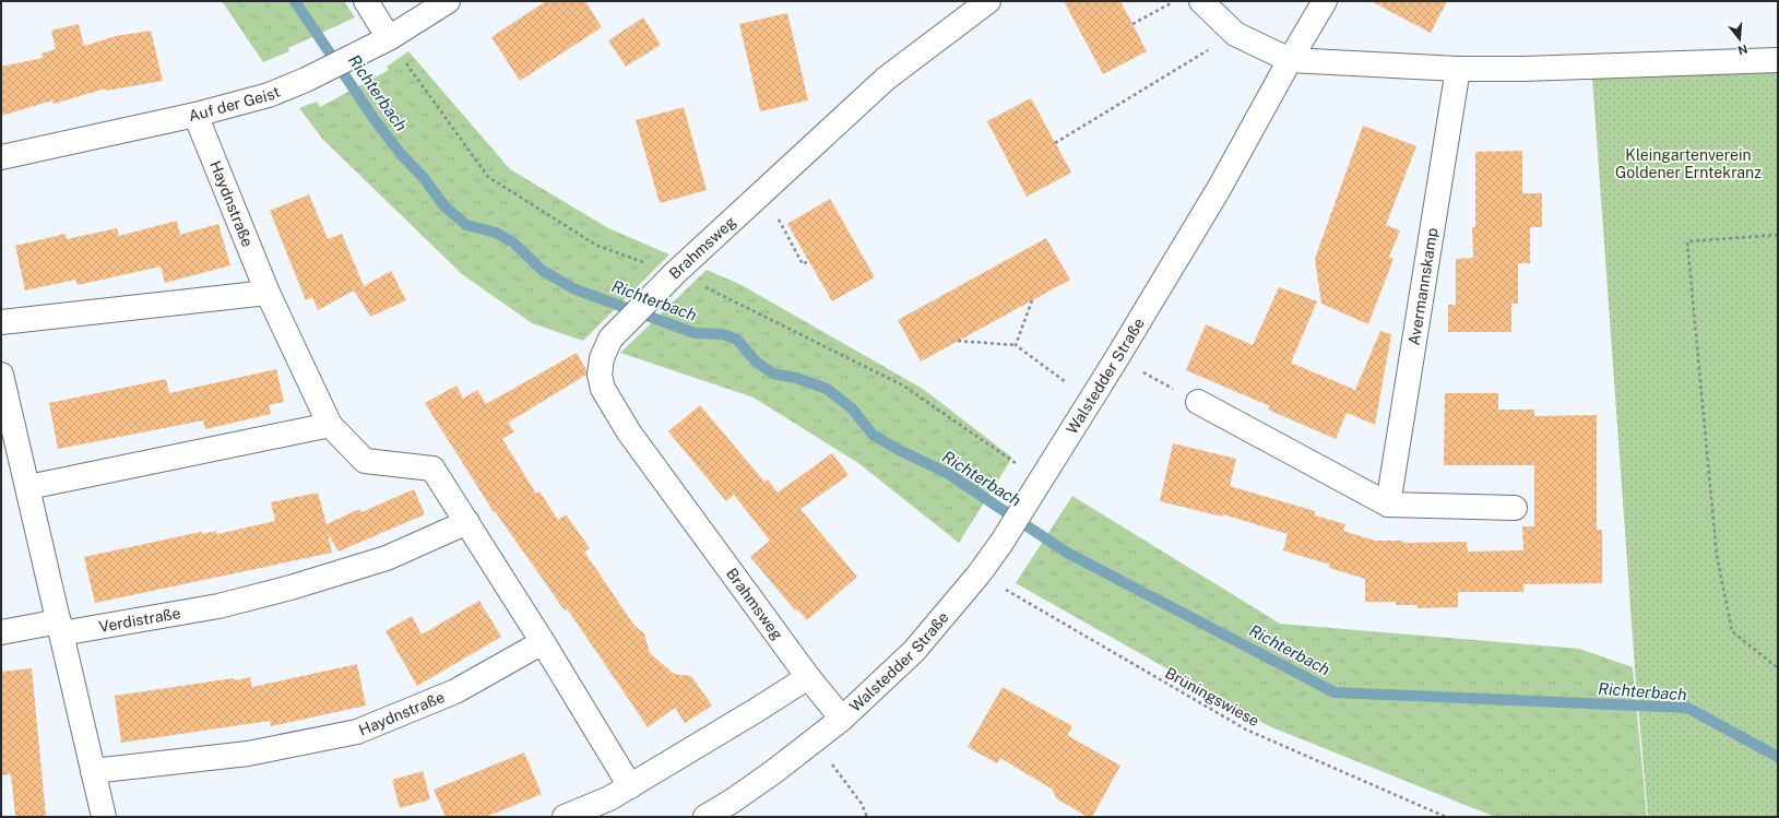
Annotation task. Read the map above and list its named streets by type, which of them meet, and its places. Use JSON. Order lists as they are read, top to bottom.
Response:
{
  "streets": {
    "street": [
      "Auf der Geist",
      "Haydnstraße",
      "Brahmsweg",
      "Avermannskamp",
      "Walstedder Straße",
      "Verdistraße"
    ],
    "path": ["Brüningswiese"]
  },
  "crossings": [
    ["Auf der Geist", "Haydnstraße"],
    ["Haydnstraße", "Verdistraße"],
    ["Brahmsweg", "Walstedder Straße"],
    ["Walstedder Straße", "Brüningswiese"]
  ],
  "water": ["Richterbach"],
  "parks": ["Kleingartenverein Goldener Erntekranz"],
  "north": "bottom"
}
